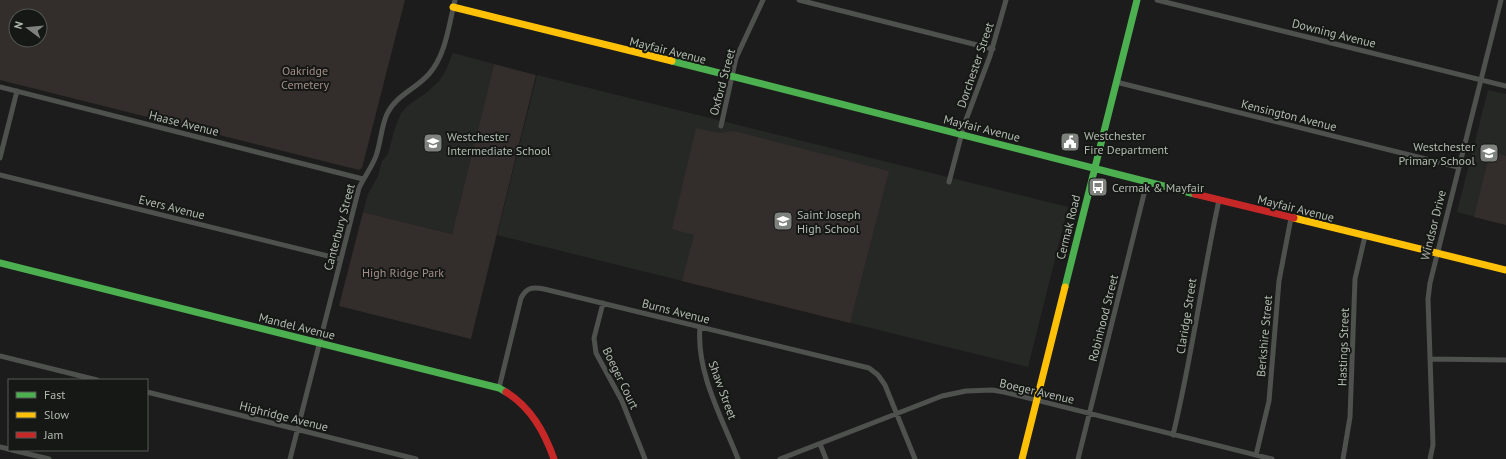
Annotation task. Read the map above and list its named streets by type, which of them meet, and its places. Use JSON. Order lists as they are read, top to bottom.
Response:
{
  "streets": {
    "street": [
      "Downing Avenue",
      "Mayfair Avenue",
      "Dorchester Street",
      "Oxford Street",
      "Kensington Avenue",
      "Haase Avenue",
      "Evers Avenue",
      "Windsor Drive",
      "Canterbury Street",
      "Cermak Road",
      "Burns Avenue",
      "Claridge Street",
      "Robinhood Street",
      "Mandel Avenue",
      "Berkshire Street",
      "Hastings Street",
      "Boeger Court",
      "Shaw Street",
      "Boeger Avenue",
      "Highridge Avenue"
    ]
  },
  "crossings": [
    ["Downing Avenue", "Windsor Drive"],
    ["Mayfair Avenue", "Dorchester Street"],
    ["Mayfair Avenue", "Oxford Street"],
    ["Mayfair Avenue", "Windsor Drive"],
    ["Mayfair Avenue", "Canterbury Street"],
    ["Mayfair Avenue", "Cermak Road"],
    ["Mayfair Avenue", "Claridge Street"],
    ["Mayfair Avenue", "Robinhood Street"],
    ["Mayfair Avenue", "Berkshire Street"],
    ["Mayfair Avenue", "Hastings Street"],
    ["Kensington Avenue", "Windsor Drive"],
    ["Kensington Avenue", "Cermak Road"],
    ["Haase Avenue", "Canterbury Street"],
    ["Evers Avenue", "Canterbury Street"],
    ["Canterbury Street", "Mandel Avenue"],
    ["Canterbury Street", "Highridge Avenue"],
    ["Cermak Road", "Boeger Avenue"],
    ["Burns Avenue", "Mandel Avenue"],
    ["Burns Avenue", "Boeger Court"],
    ["Burns Avenue", "Shaw Street"],
    ["Burns Avenue", "Boeger Avenue"],
    ["Claridge Street", "Boeger Avenue"],
    ["Robinhood Street", "Boeger Avenue"],
    ["Berkshire Street", "Boeger Avenue"]
  ],
  "parks": ["Oakridge Cemetery", "High Ridge Park"],
  "places": {
    "public building": ["Westchester Fire Department"],
    "school or university": ["Westchester Intermediate School", "Westchester Primary School", "Saint Joseph High School"],
    "bus stop": ["Cermak & Mayfair"]
  },
  "legend": ["Fast", "Slow", "Jam"],
  "north": "left"
}
